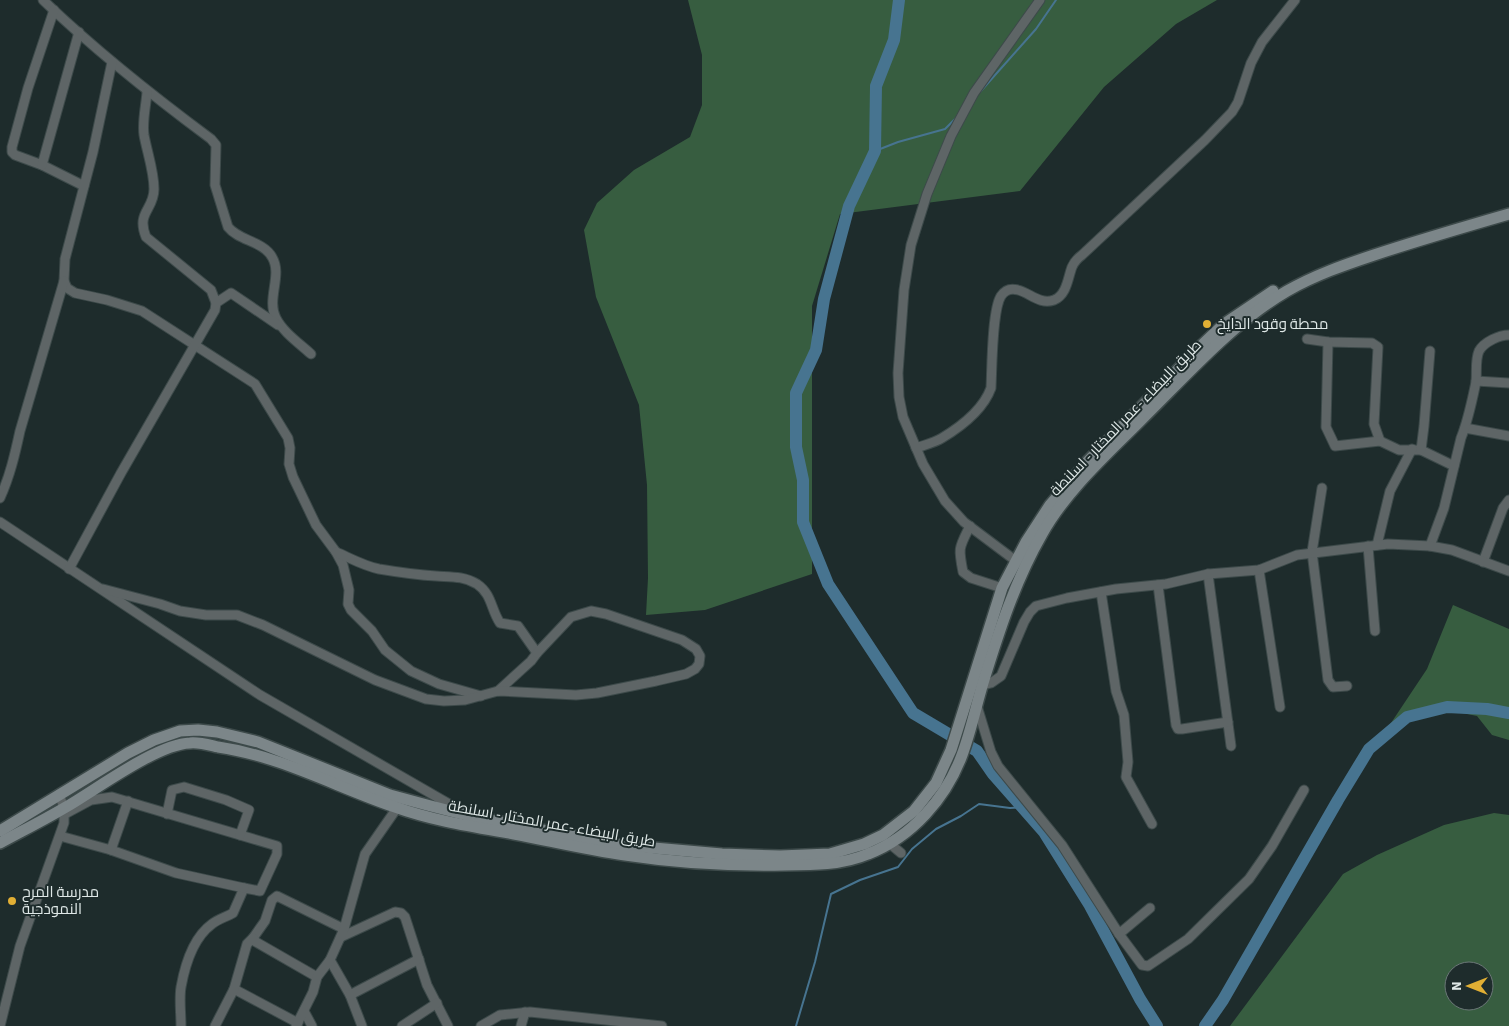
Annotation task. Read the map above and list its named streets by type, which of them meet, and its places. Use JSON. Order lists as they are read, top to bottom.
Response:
{
  "streets": {
    "main road": ["طريق البيضاء -عمر المختار - اسلنطة"]
  },
  "places": ["محطة وقود الدايخ", "مدرسة المرح النموذجية"],
  "north": "left"
}
